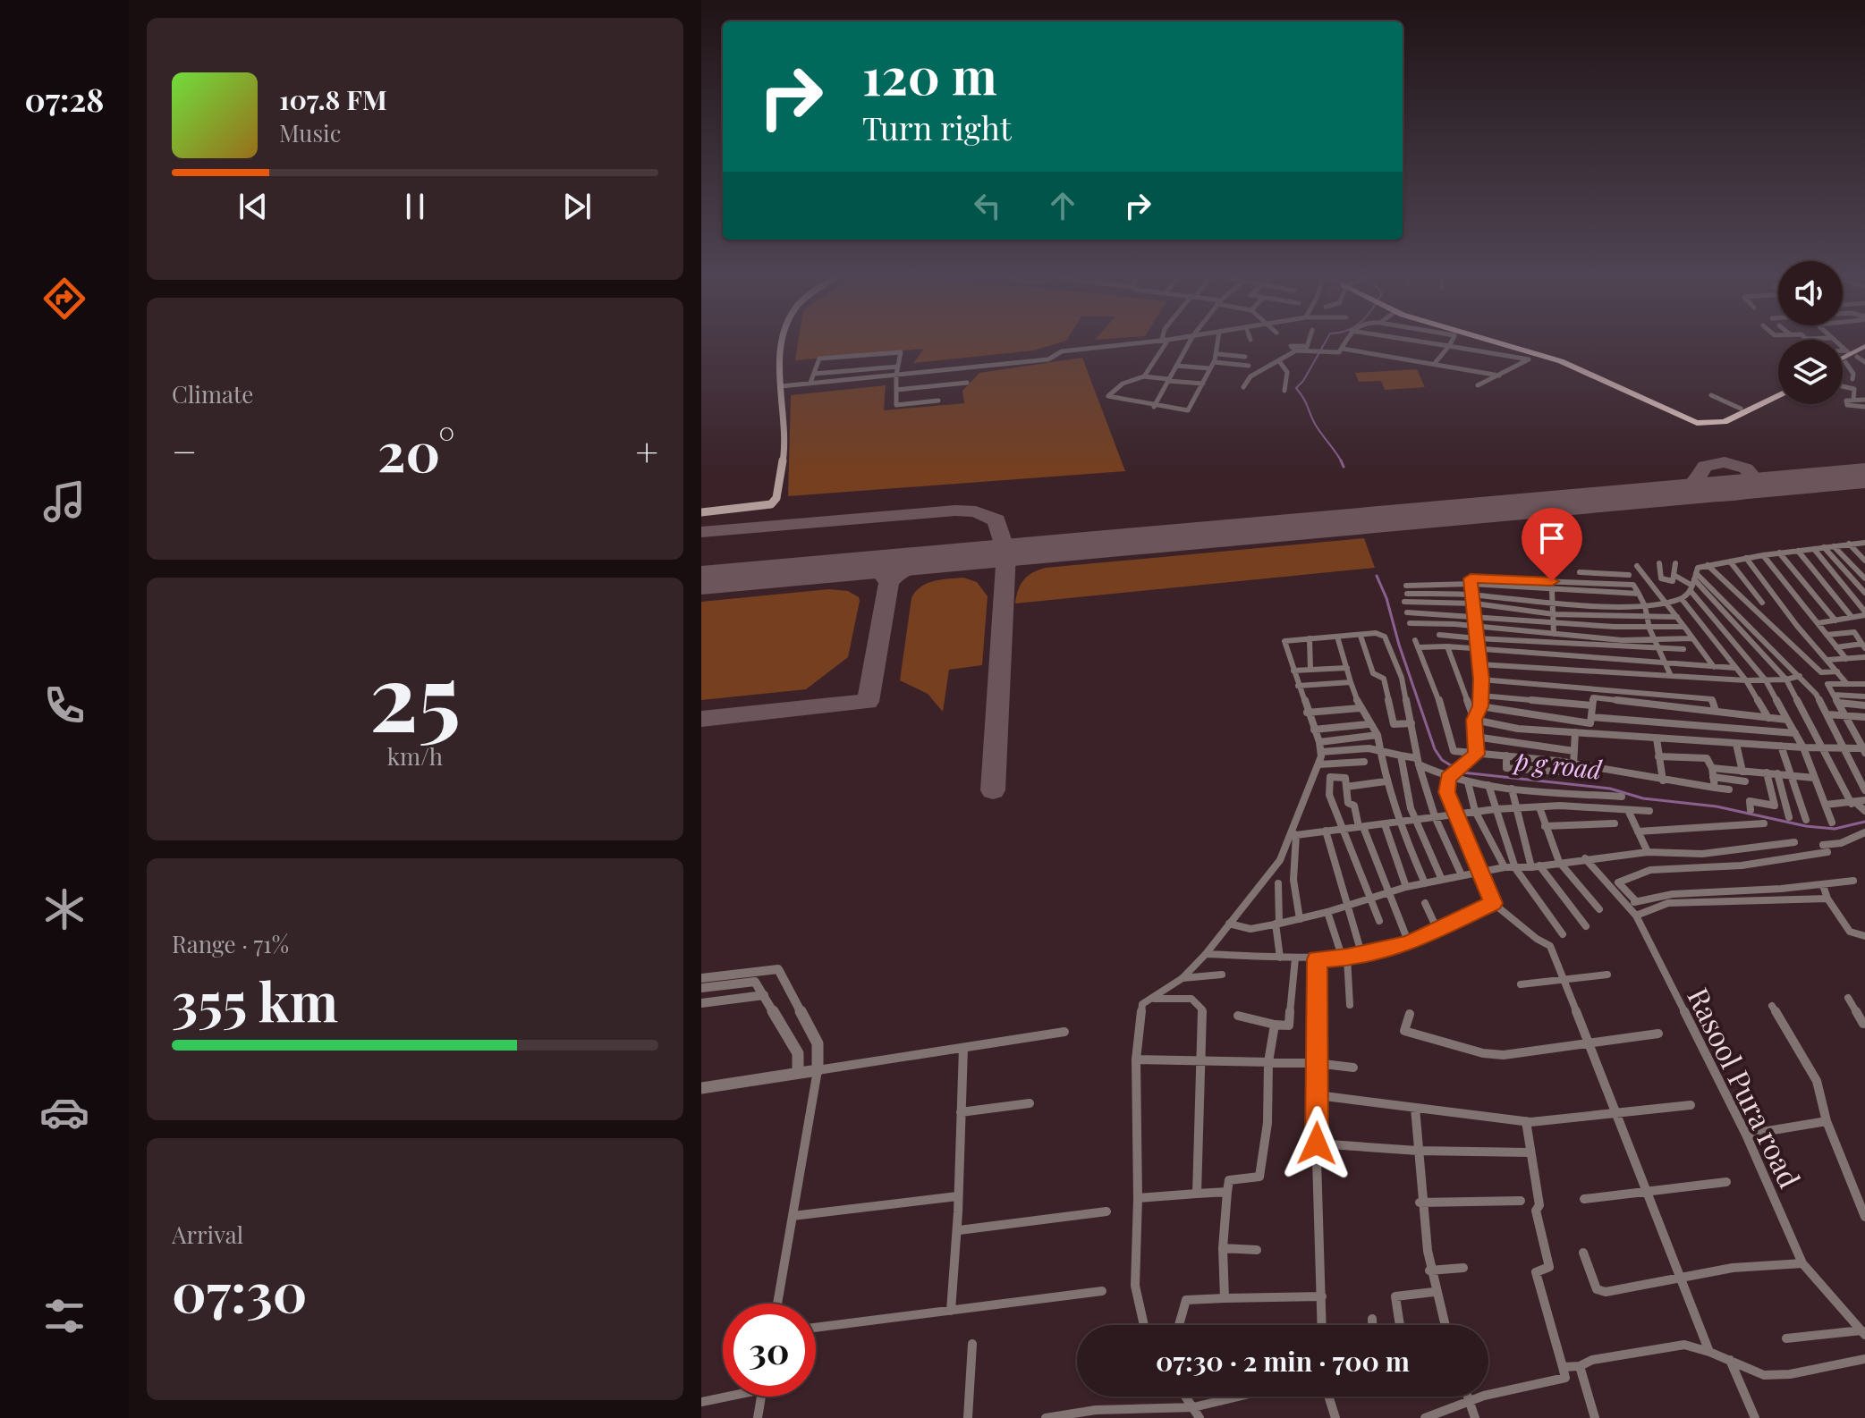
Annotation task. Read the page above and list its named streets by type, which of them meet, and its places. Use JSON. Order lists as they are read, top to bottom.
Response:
{
  "streets": {
    "street": ["Rasool Pura road"]
  },
  "water": ["p g road"],
  "page": {
    "tabs": "07:28",
    "turn": ["120 m", "Turn right"],
    "song": ["107.8 FM", "Music"],
    "tile": [
      "Climate",
      ["25", "km/h"],
      ["Range · 71%", "355 km"],
      ["Arrival", "07:30"]
    ],
    "heat": ["−", "20°", "+"],
    "limit": "30",
    "trip": "07:30 · 2 min · 700 m"
  }
}
